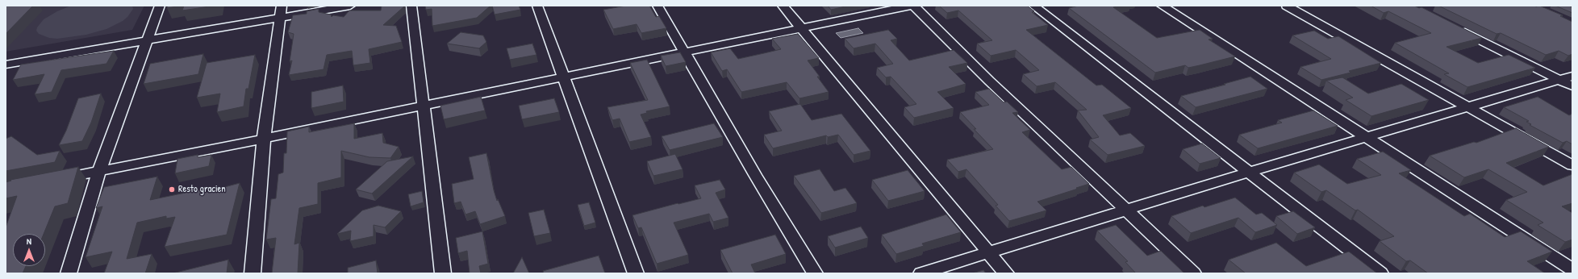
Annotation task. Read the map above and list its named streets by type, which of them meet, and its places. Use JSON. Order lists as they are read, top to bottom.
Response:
{
  "places": ["Resto gracien"],
  "north": "top"
}
